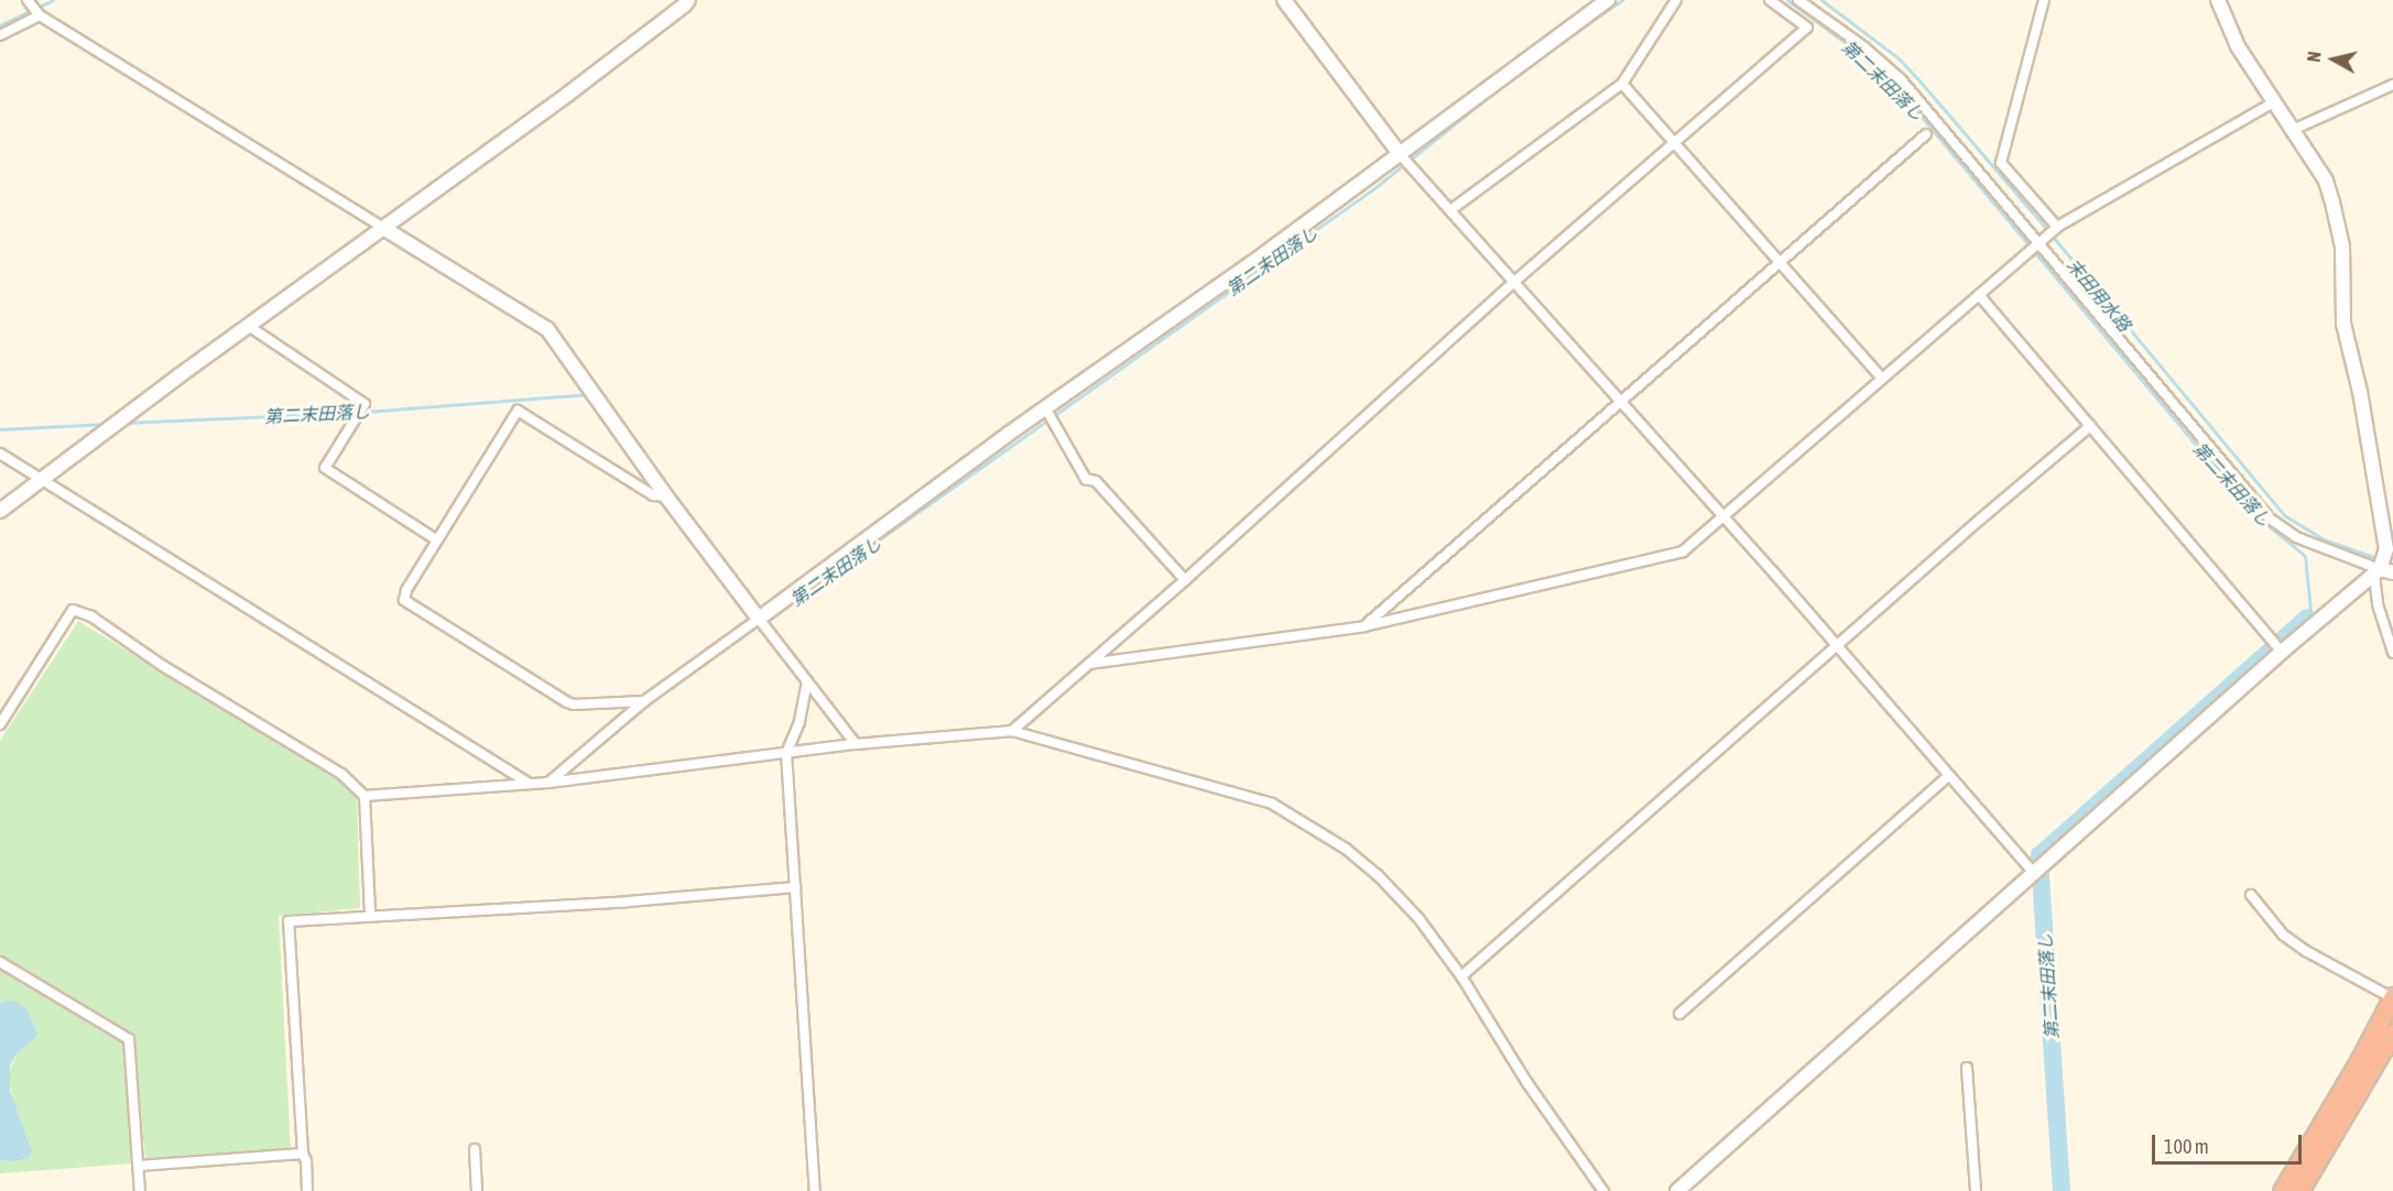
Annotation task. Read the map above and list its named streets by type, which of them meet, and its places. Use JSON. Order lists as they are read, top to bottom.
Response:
{
  "water": ["第二末田落し", "末田用水路"],
  "scale_bar": "100 m",
  "north": "left"
}
